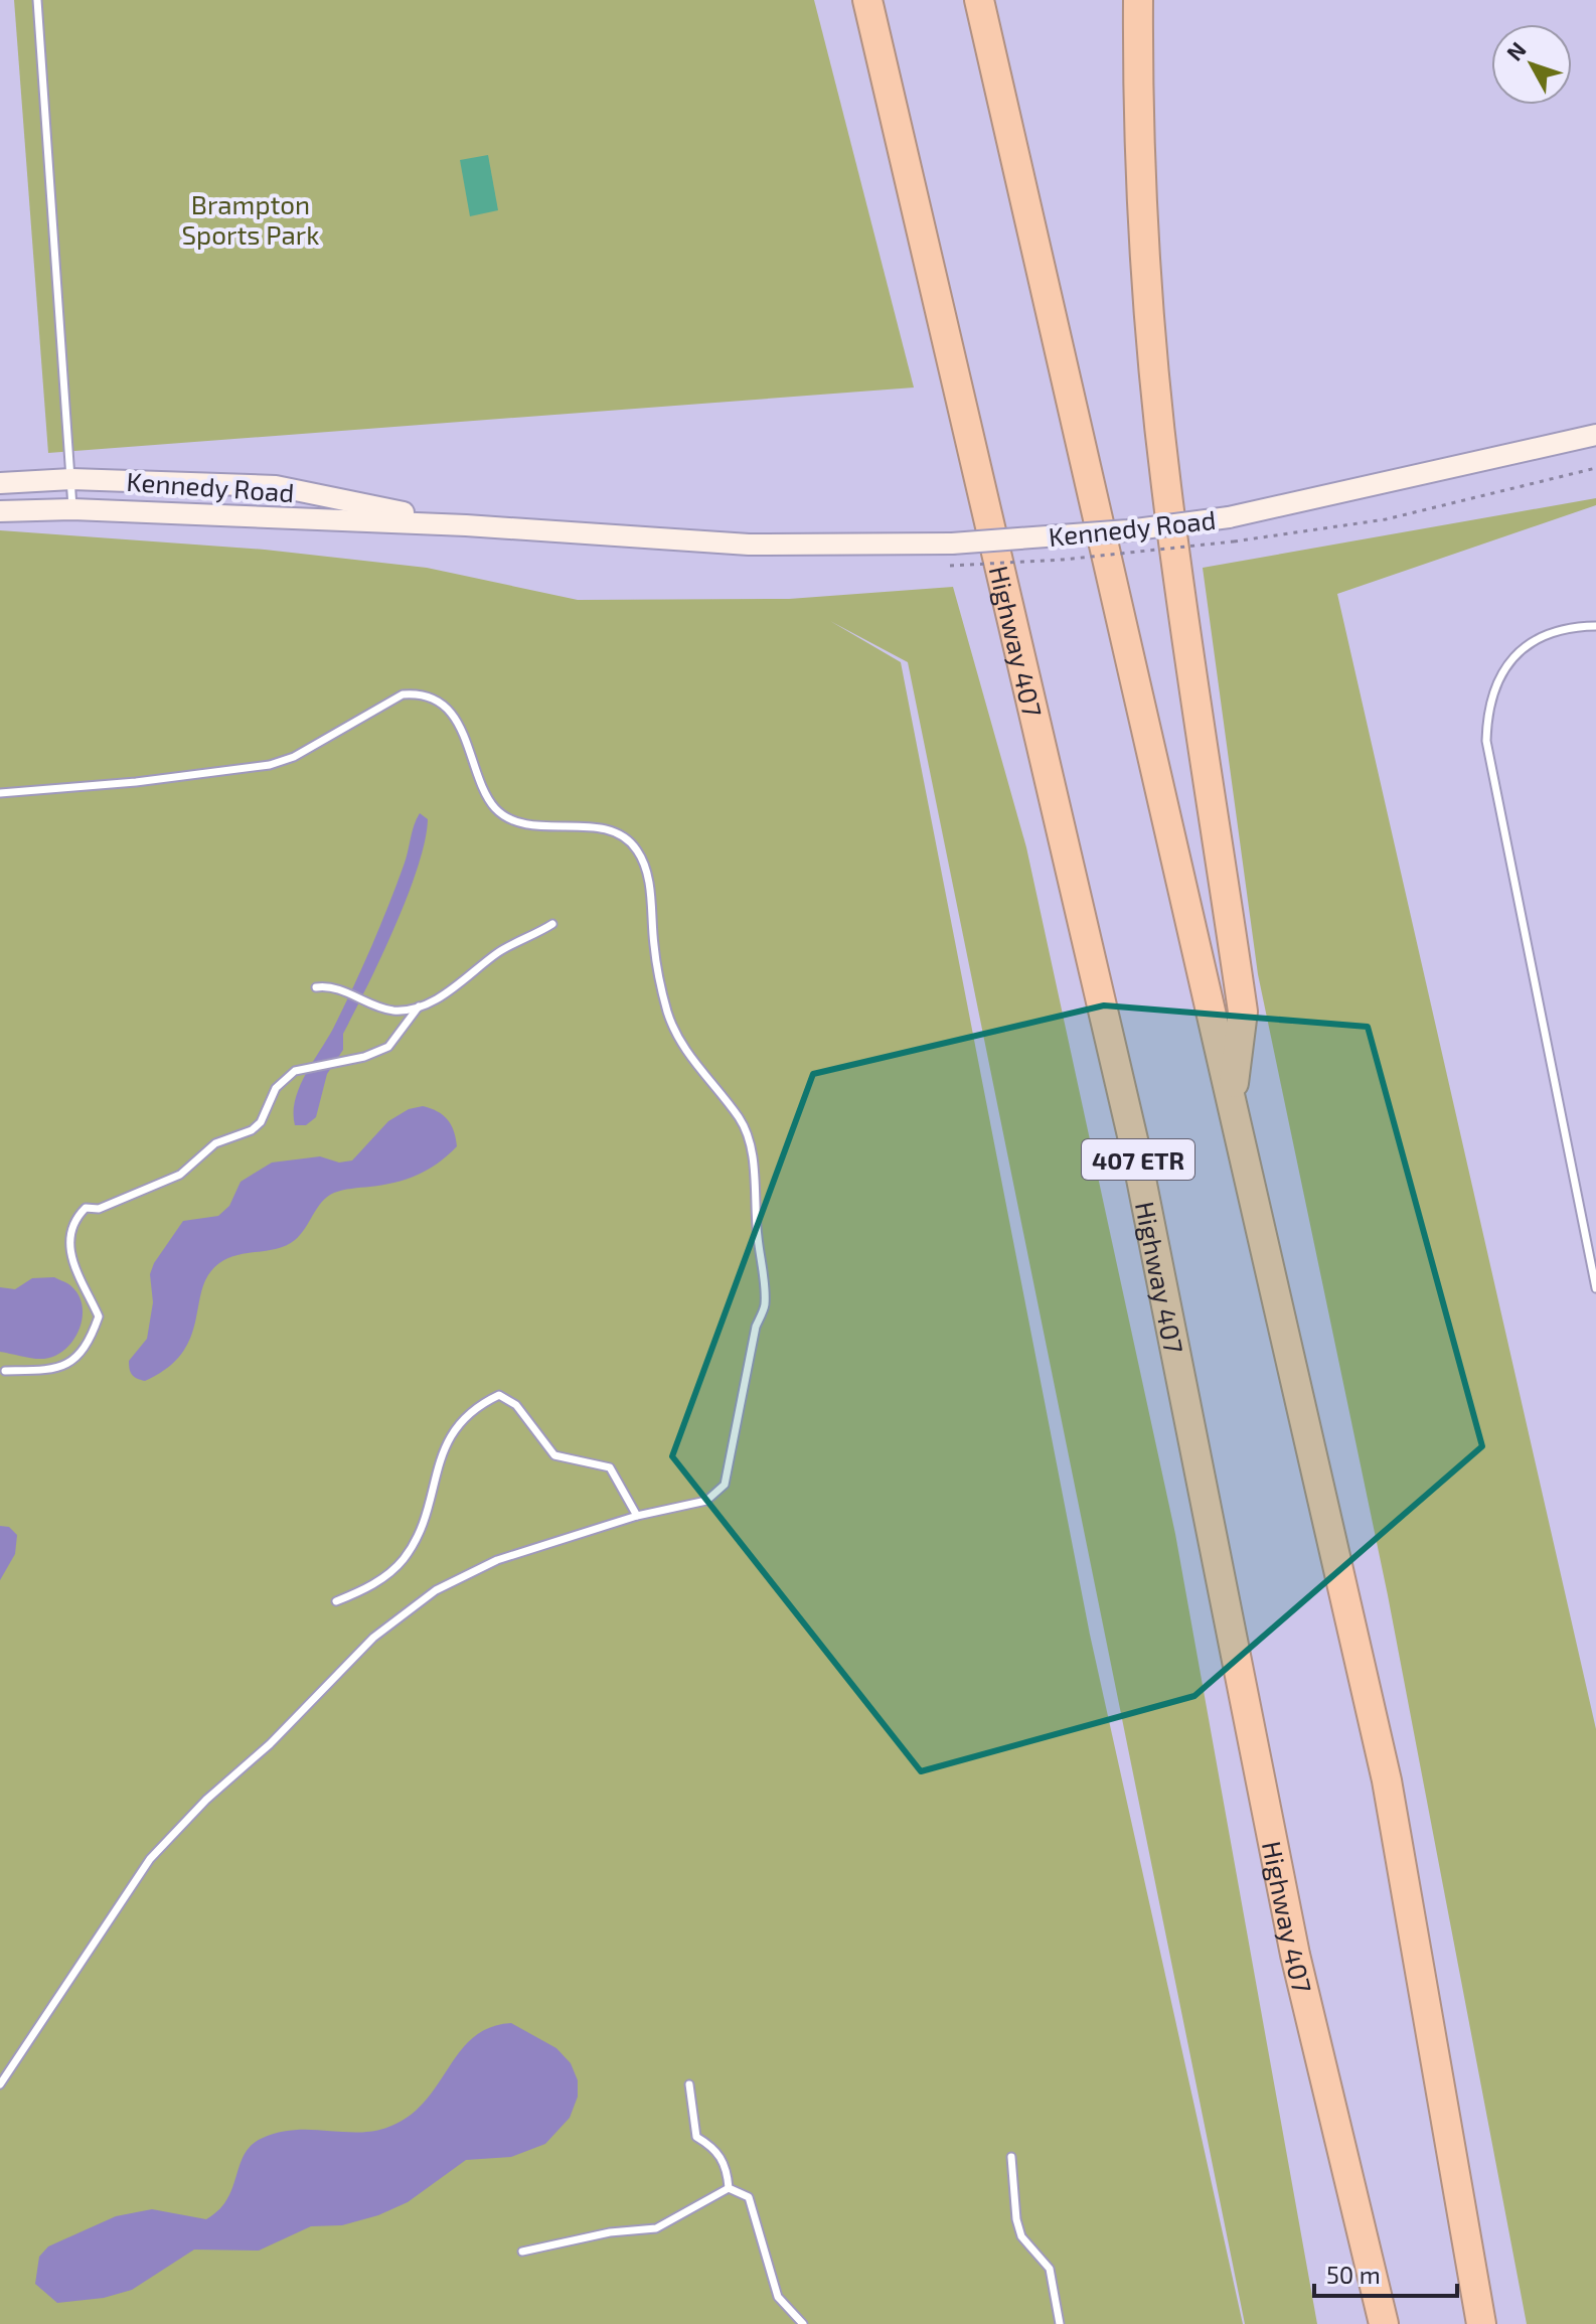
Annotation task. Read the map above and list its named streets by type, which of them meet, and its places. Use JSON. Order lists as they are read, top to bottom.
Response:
{
  "streets": {
    "highway": ["Highway 407", "407 ETR"],
    "main road": ["Kennedy Road"]
  },
  "parks": ["Brampton Sports Park"],
  "scale_bar": "50 m",
  "north": "top left"
}
